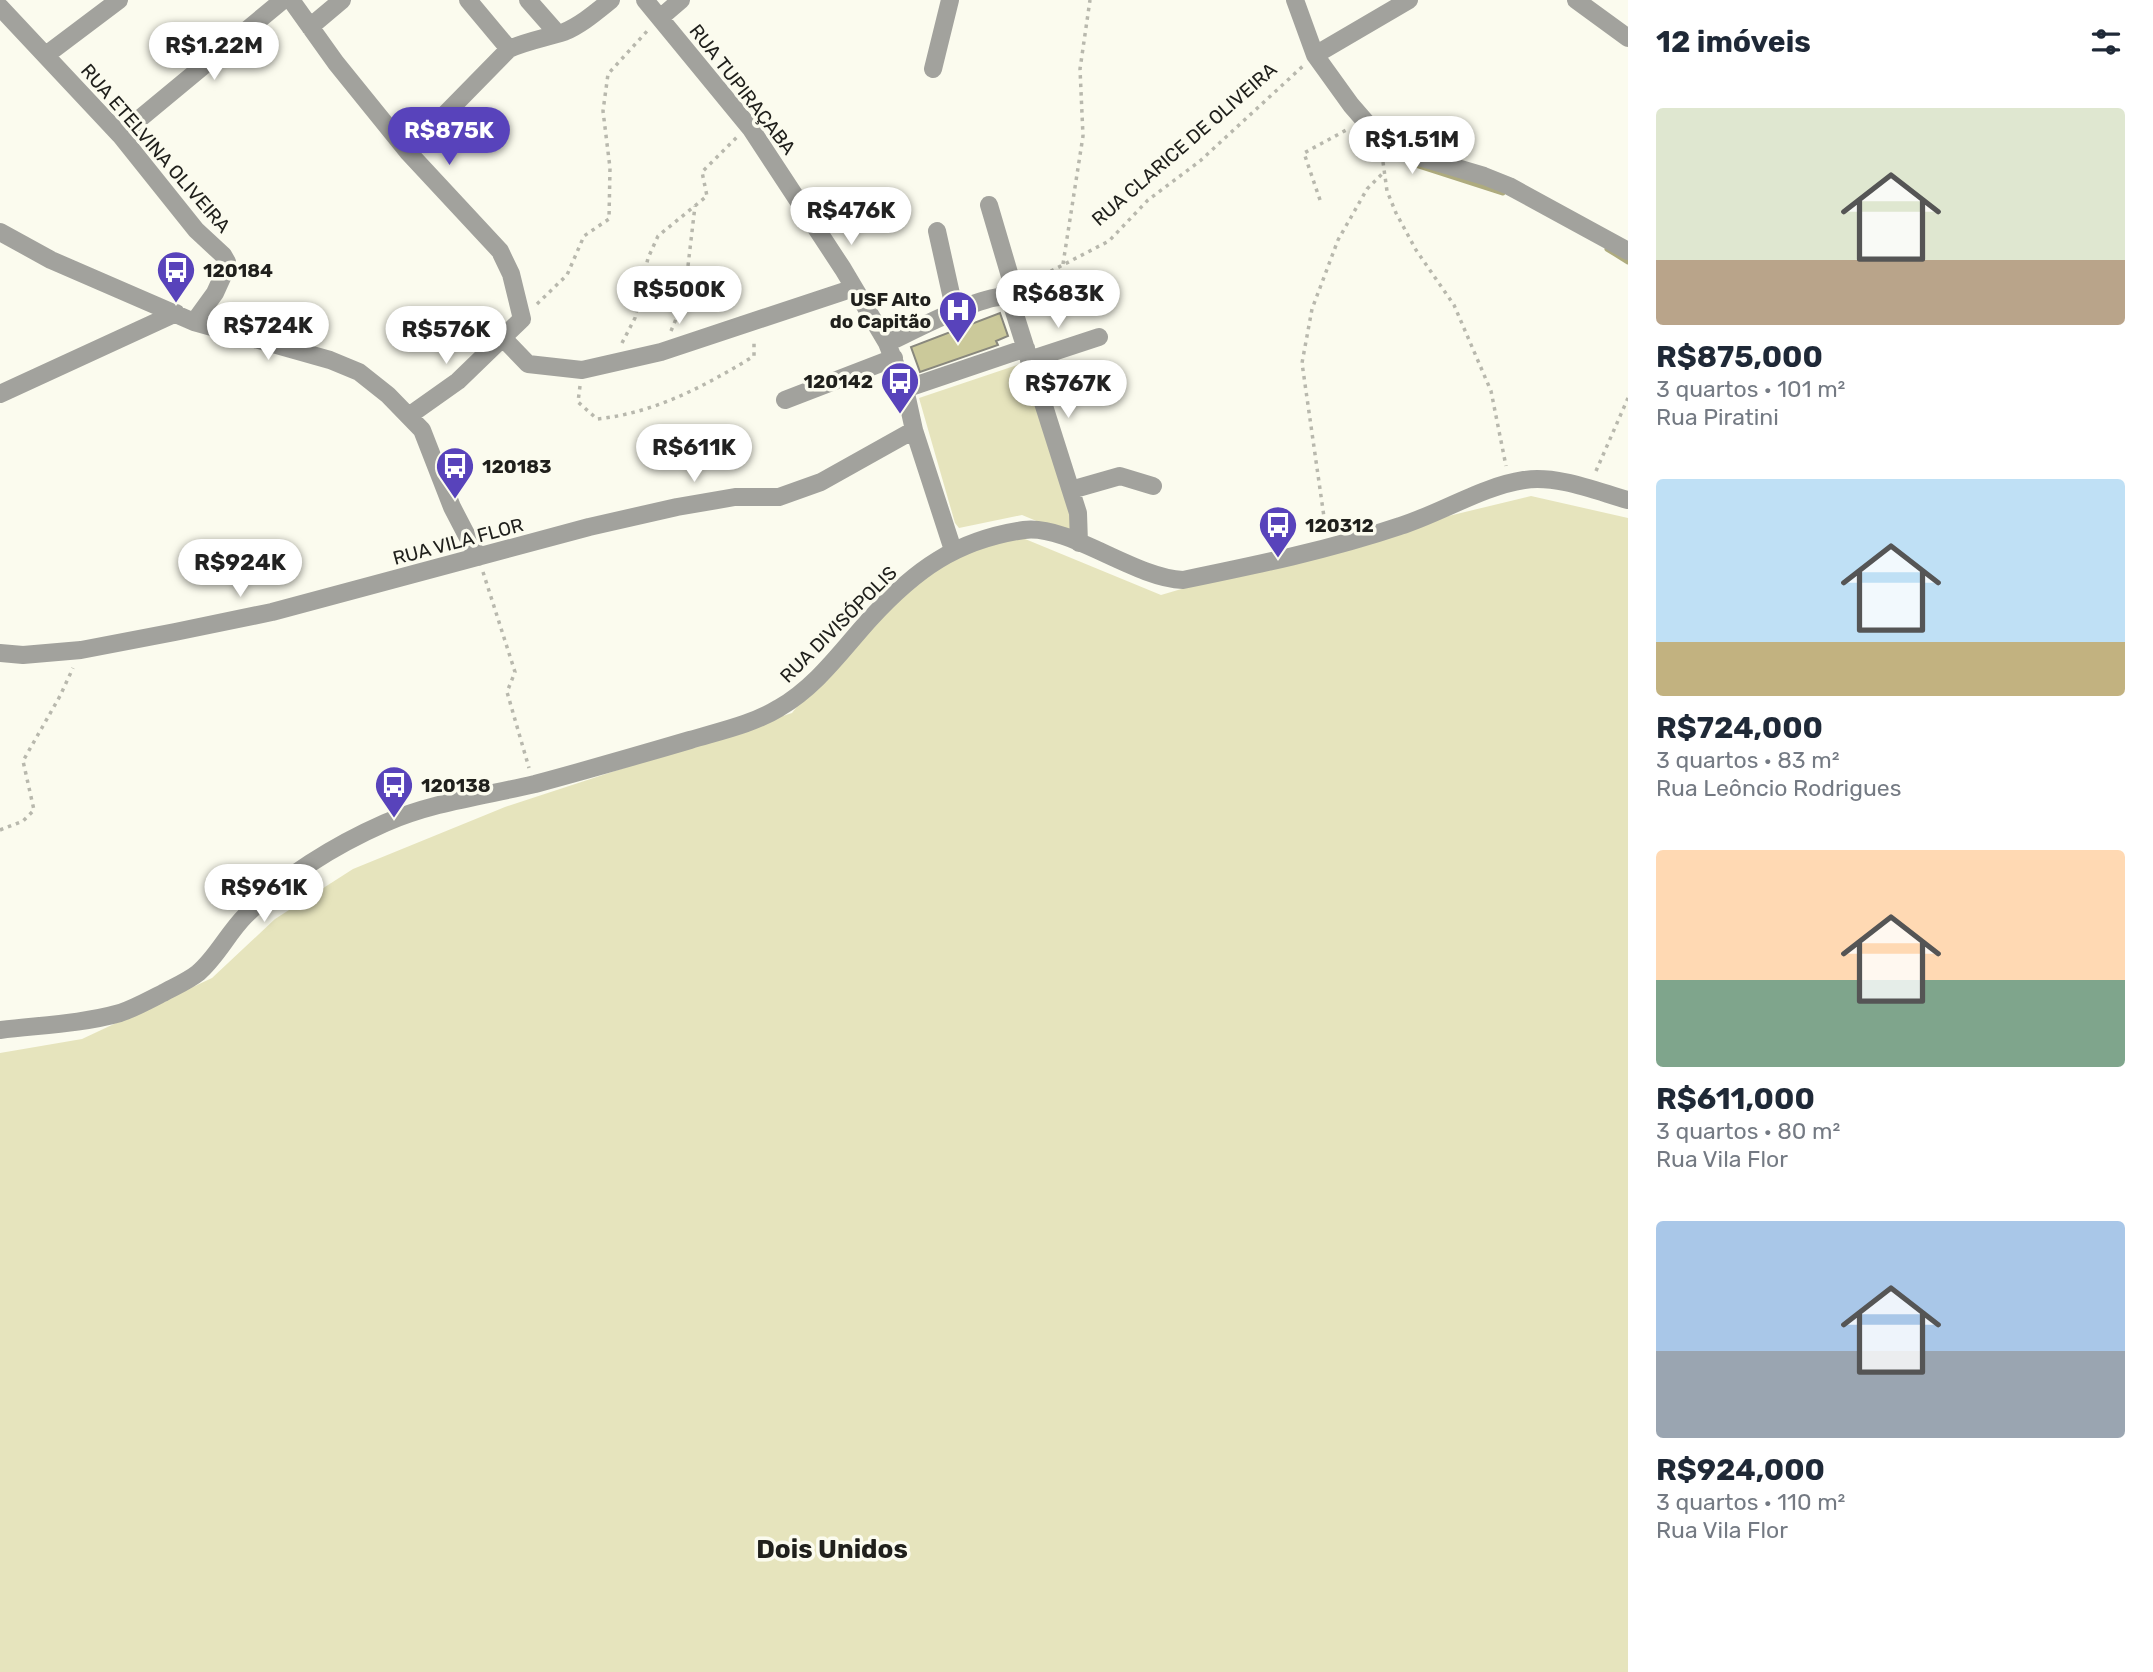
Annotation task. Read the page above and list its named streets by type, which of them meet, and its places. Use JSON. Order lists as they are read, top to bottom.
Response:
{
  "streets": {
    "street": [
      "RUA TUPIRAÇABA",
      "RUA ETELVINA OLIVEIRA",
      "RUA VILA FLOR",
      "RUA DIVISÓPOLIS"
    ],
    "path": ["RUA CLARICE DE OLIVEIRA"]
  },
  "crossings": [
    ["RUA TUPIRAÇABA", "RUA VILA FLOR"],
    ["RUA TUPIRAÇABA", "RUA DIVISÓPOLIS"]
  ],
  "districts": ["Dois Unidos"],
  "places": {
    "bus stop": [
      "120184",
      "120142",
      "120183",
      "120312",
      "120138"
    ],
    "hospital": ["USF Alto do Capitão"]
  },
  "page": {
    "heading": "12 imóveis",
    "price": [
      "R$1.22M",
      "R$875K",
      "R$1.51M",
      "R$476K",
      "R$500K",
      "R$683K",
      "R$724K",
      "R$576K",
      "R$767K",
      "R$611K",
      "R$924K",
      "R$961K"
    ],
    "list": [
      {
        "name": "R$875,000",
        "note": "3 quartos · 101 m² · Rua Piratini"
      },
      {
        "name": "R$724,000",
        "note": "3 quartos · 83 m² · Rua Leôncio Rodrigues"
      },
      {
        "name": "R$611,000",
        "note": "3 quartos · 80 m² · Rua Vila Flor"
      },
      {
        "name": "R$924,000",
        "note": "3 quartos · 110 m² · Rua Vila Flor"
      }
    ]
  }
}
